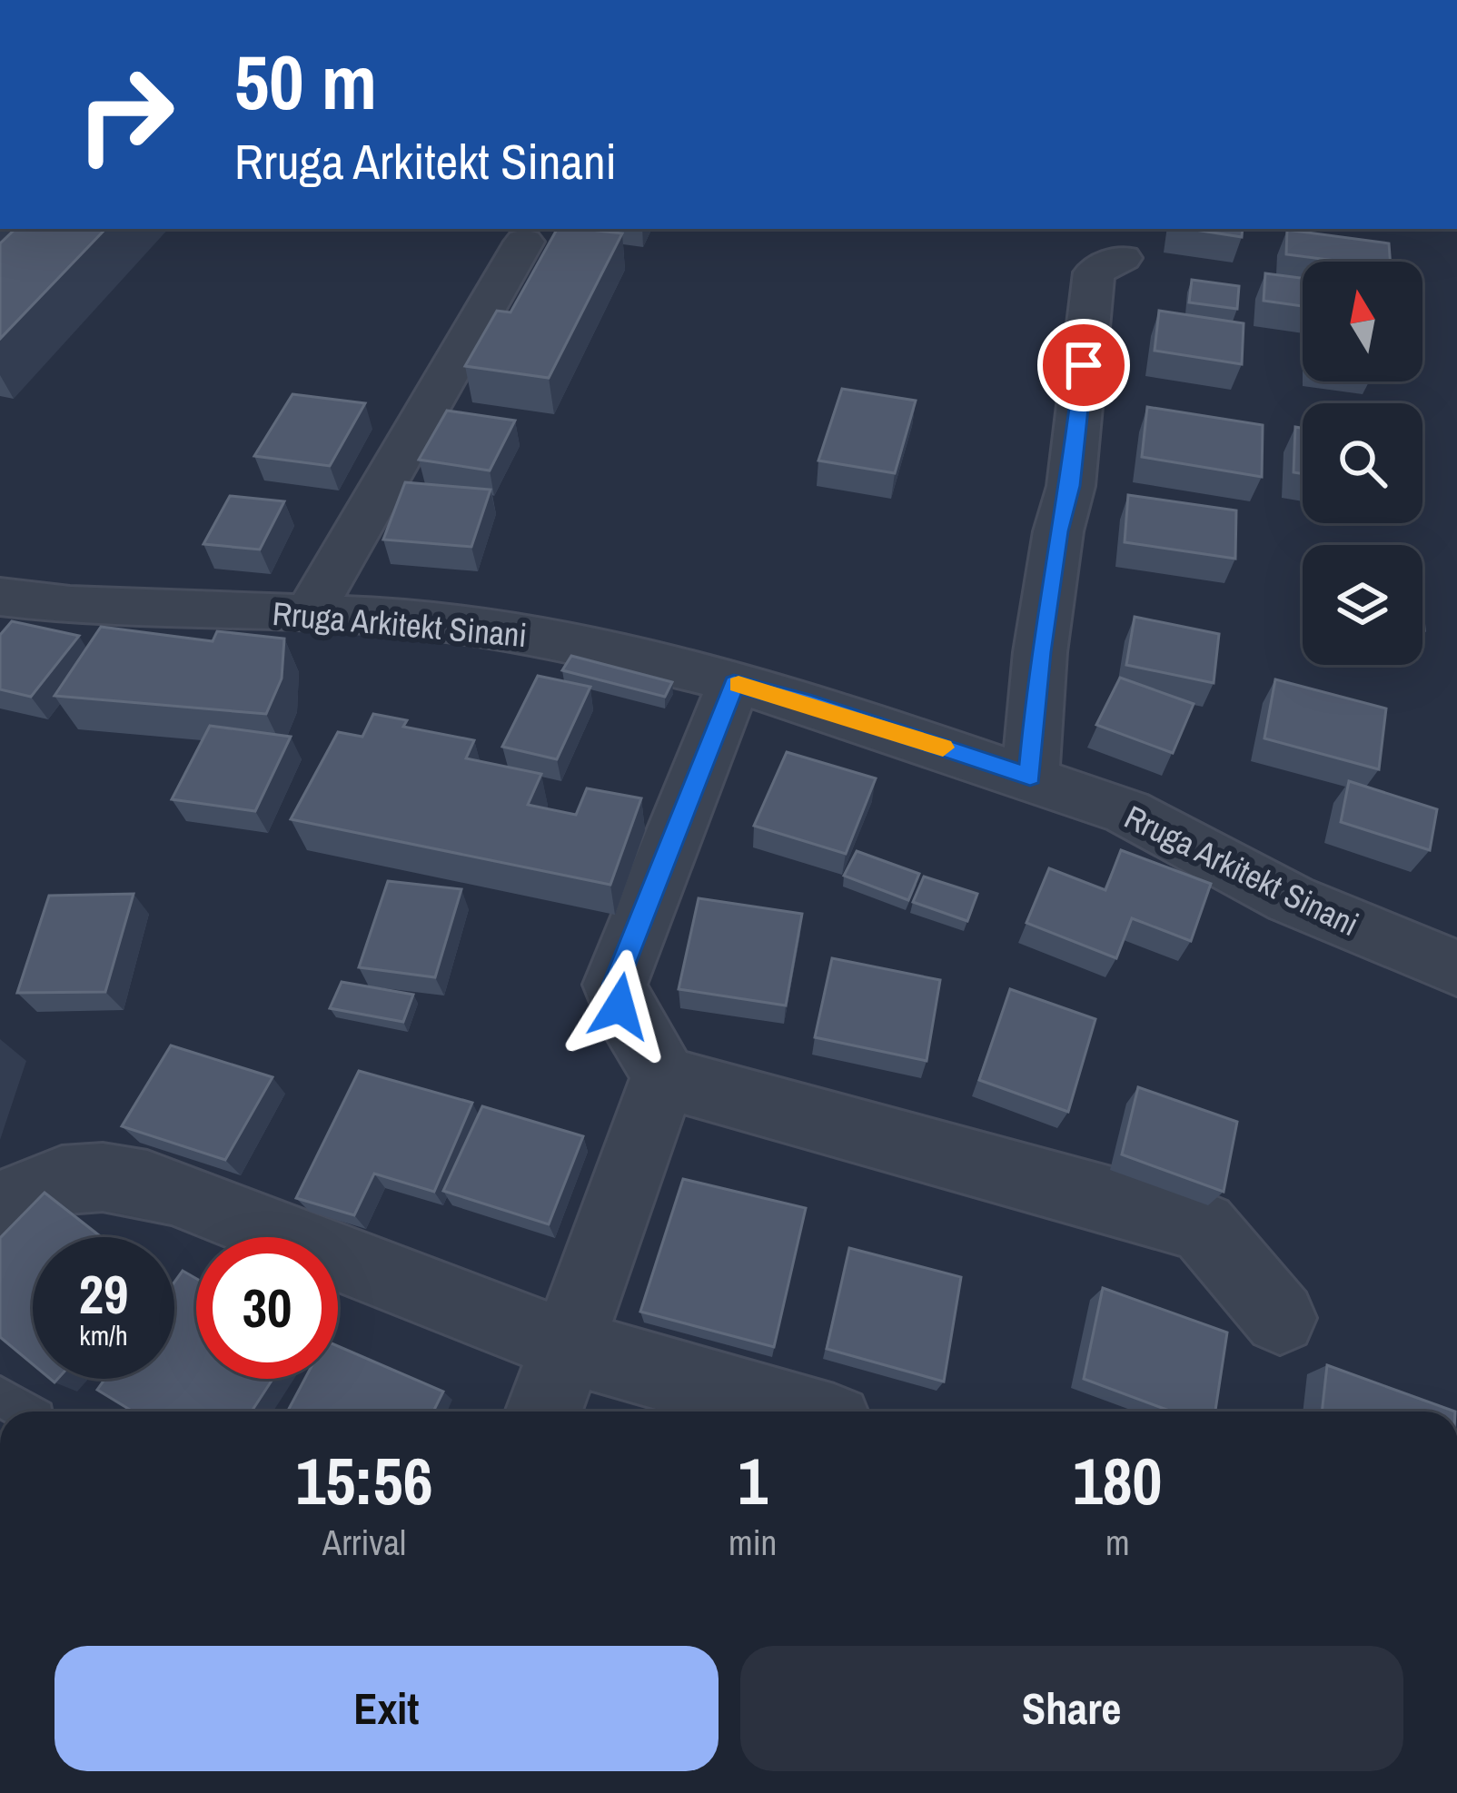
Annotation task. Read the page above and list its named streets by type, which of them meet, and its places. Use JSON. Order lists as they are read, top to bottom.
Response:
{
  "streets": {
    "street": ["Rruga Arkitekt Sinani"]
  },
  "north": "top",
  "page": {
    "turn": ["50 m", "Rruga Arkitekt Sinani"],
    "speed": "29 km/h",
    "limit": "30",
    "eta": [
      "15:56",
      "Arrival",
      "1",
      "min",
      "180",
      "m"
    ],
    "buttons": ["Exit", "Share"]
  }
}
